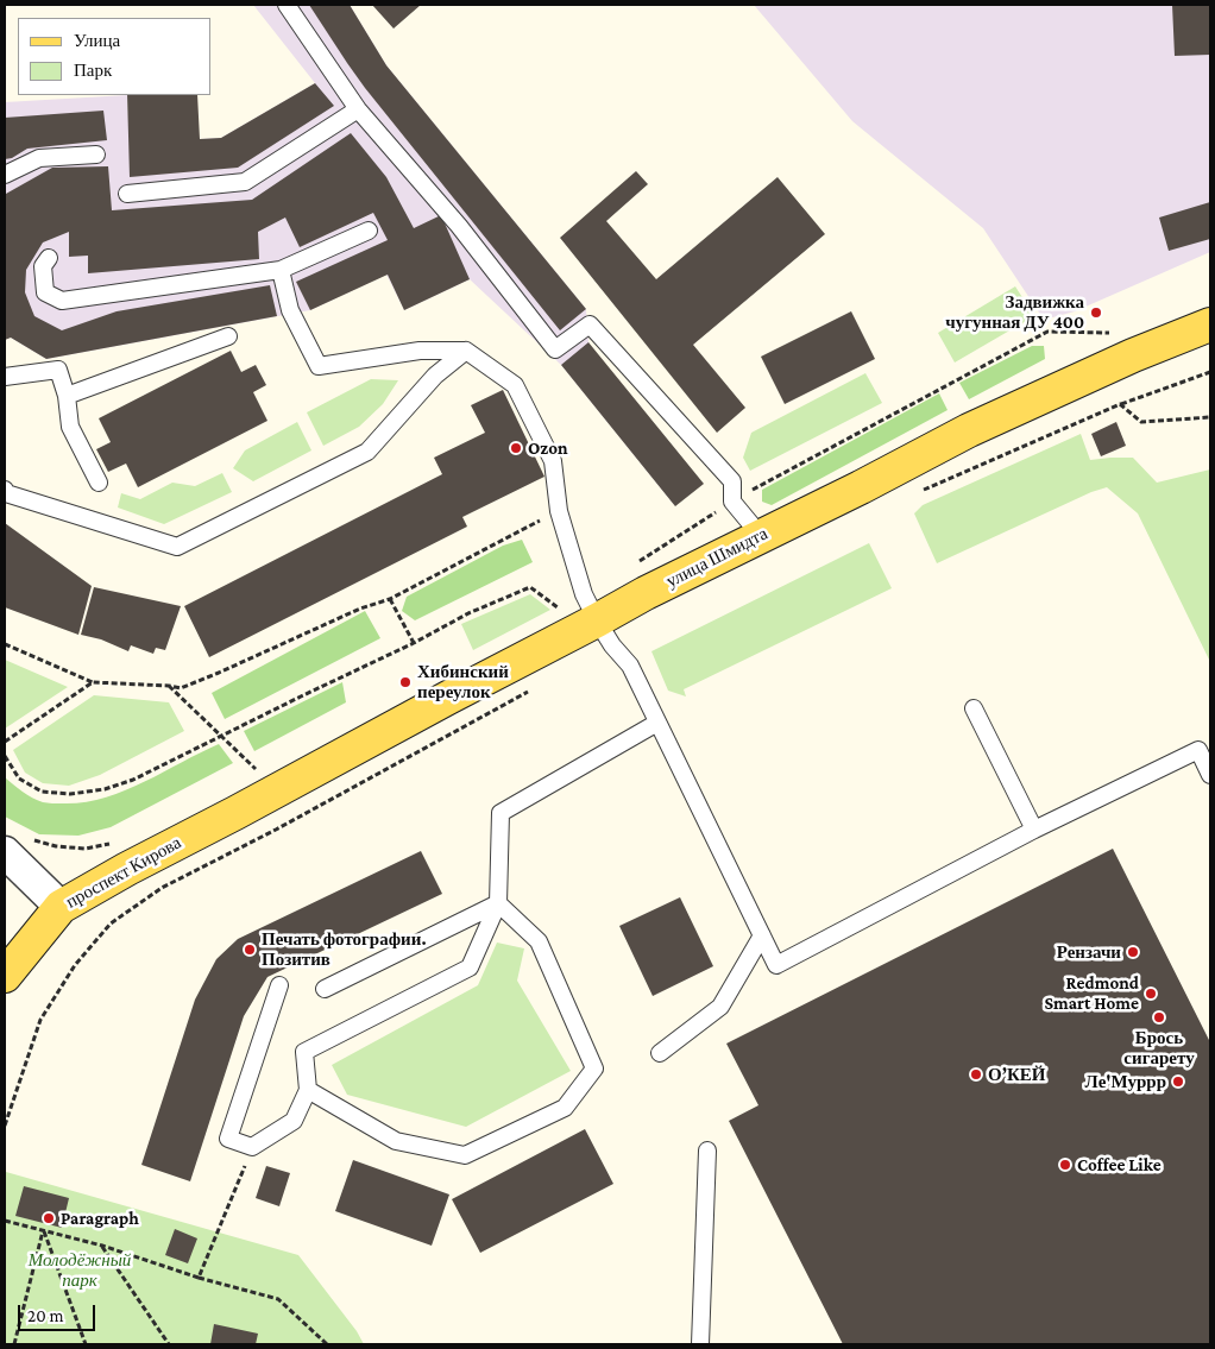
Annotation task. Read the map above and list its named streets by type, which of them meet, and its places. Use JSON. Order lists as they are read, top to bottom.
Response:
{
  "streets": {
    "main road": ["улица Шмидта", "проспект Кирова"]
  },
  "crossings": [
    ["улица Шмидта", "проспект Кирова"]
  ],
  "parks": ["Молодёжный парк"],
  "places": [
    "Задвижка чугунная ДУ 400",
    "Ozon",
    "Хибинский переулок",
    "Печать фотографии. Позитив",
    "Рензачи",
    "Redmond Smart Home",
    "Брось сигарету",
    "О’КЕЙ",
    "Ле'Муррр",
    "Coffee Like",
    "Paragraph"
  ],
  "legend": ["Улица", "Парк"],
  "scale_bar": "20 m"
}
